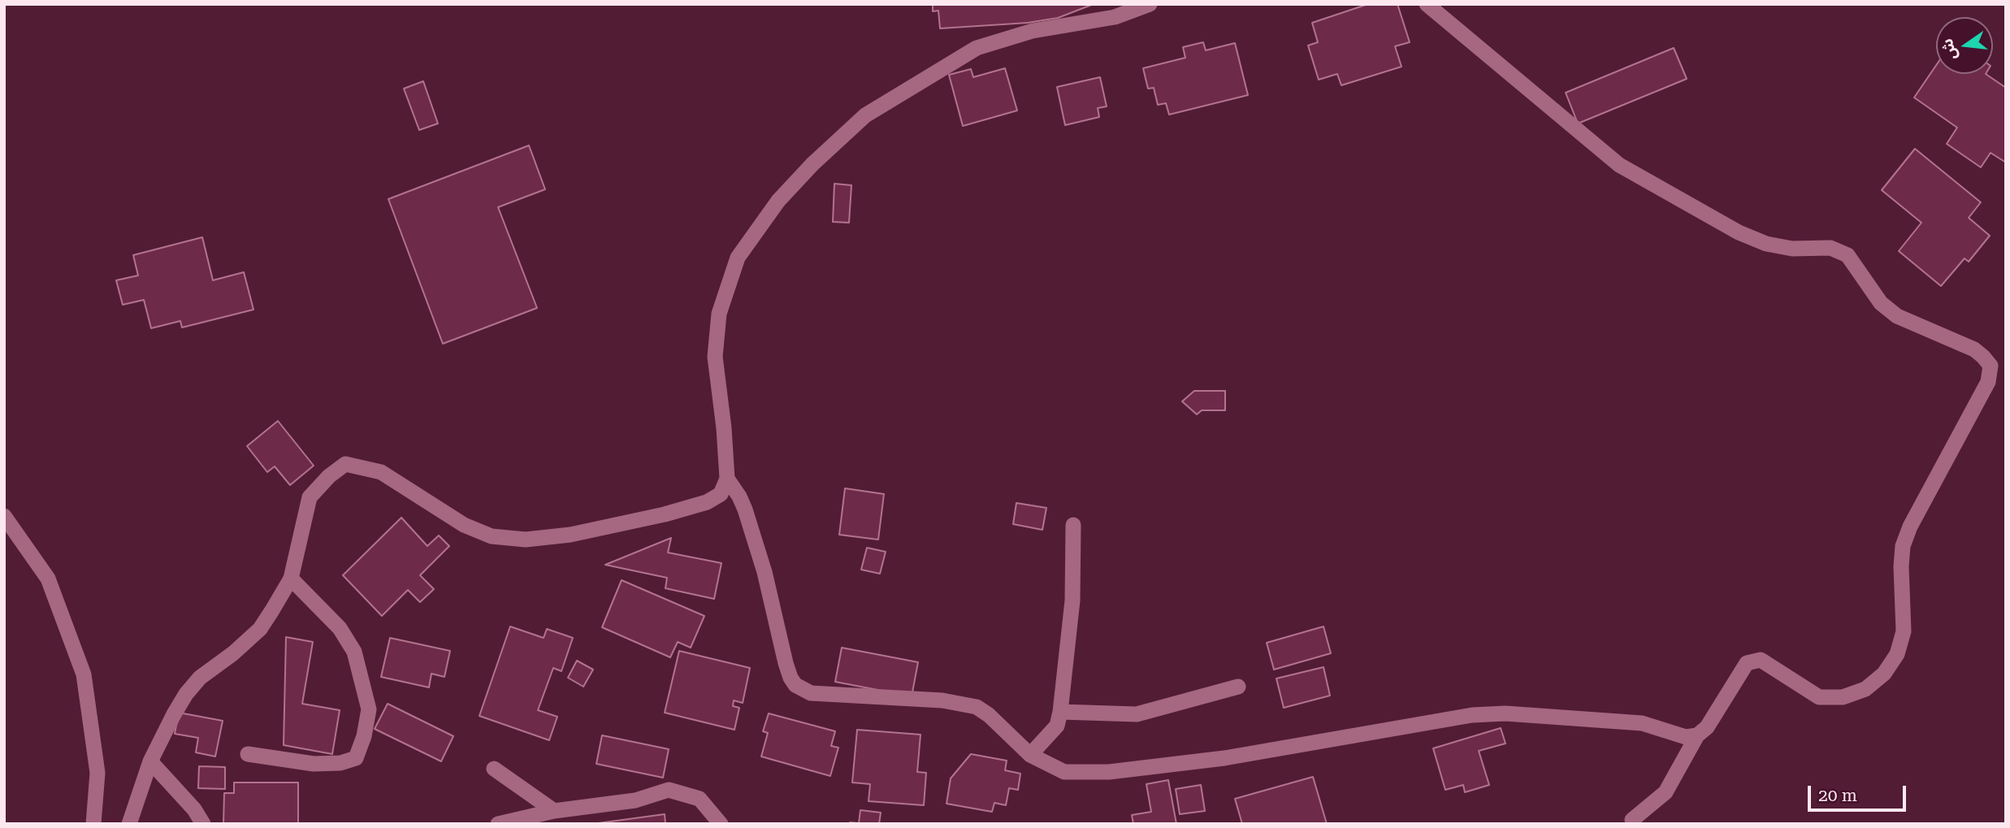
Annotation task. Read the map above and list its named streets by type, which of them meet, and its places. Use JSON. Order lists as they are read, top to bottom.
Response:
{
  "scale_bar": "20 m",
  "north": "left"
}
